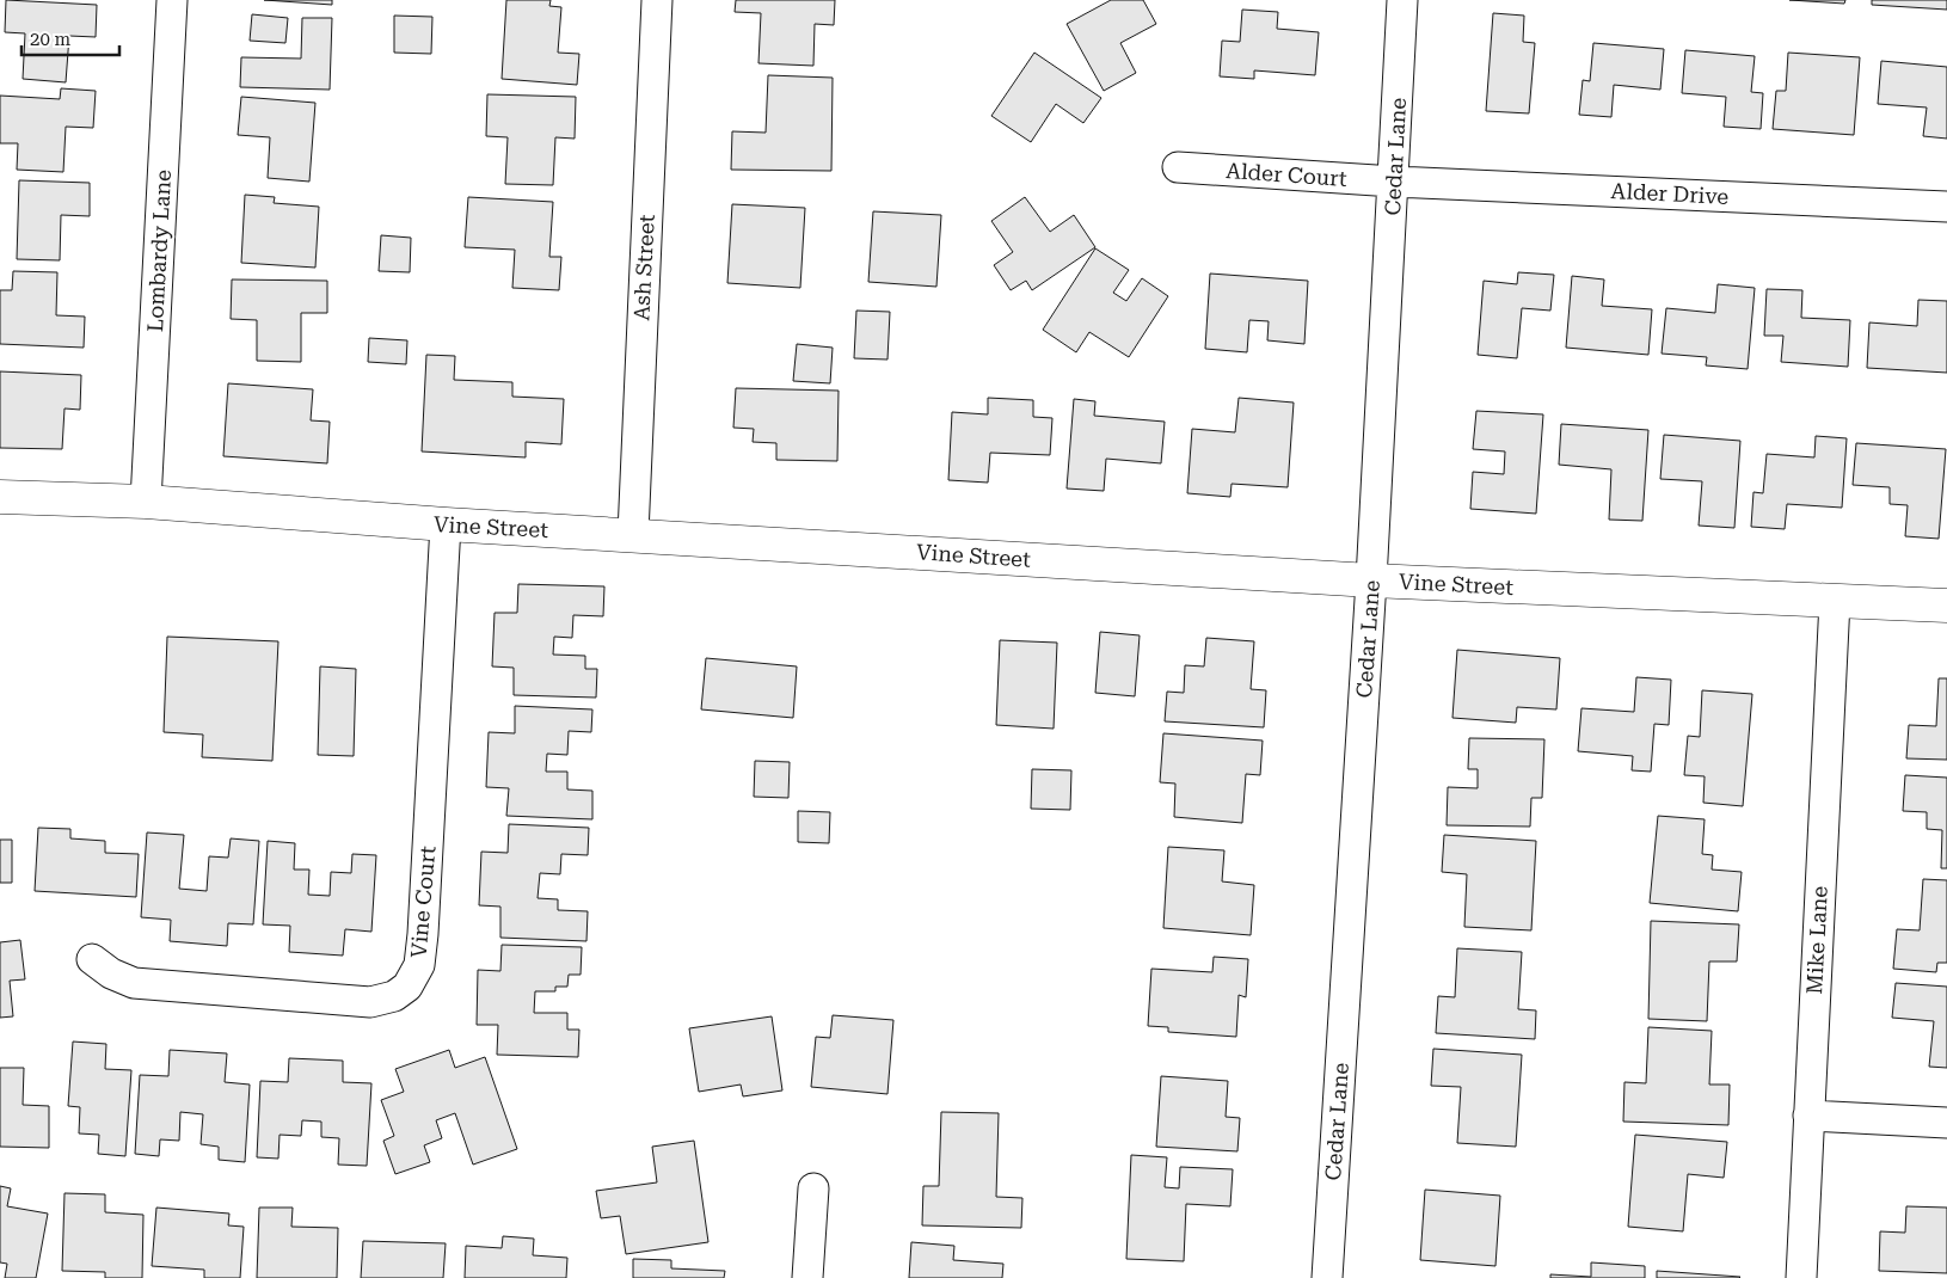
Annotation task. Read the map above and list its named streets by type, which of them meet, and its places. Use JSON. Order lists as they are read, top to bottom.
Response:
{
  "streets": {
    "street": [
      "Cedar Lane",
      "Alder Court",
      "Alder Drive",
      "Lombardy Lane",
      "Ash Street",
      "Vine Street",
      "Vine Court",
      "Mike Lane"
    ]
  },
  "crossings": [
    ["Cedar Lane", "Alder Court"],
    ["Cedar Lane", "Alder Drive"],
    ["Cedar Lane", "Vine Street"],
    ["Alder Court", "Alder Drive"],
    ["Lombardy Lane", "Vine Street"],
    ["Ash Street", "Vine Street"],
    ["Vine Street", "Vine Court"],
    ["Vine Street", "Mike Lane"]
  ],
  "scale_bar": "20 m"
}
